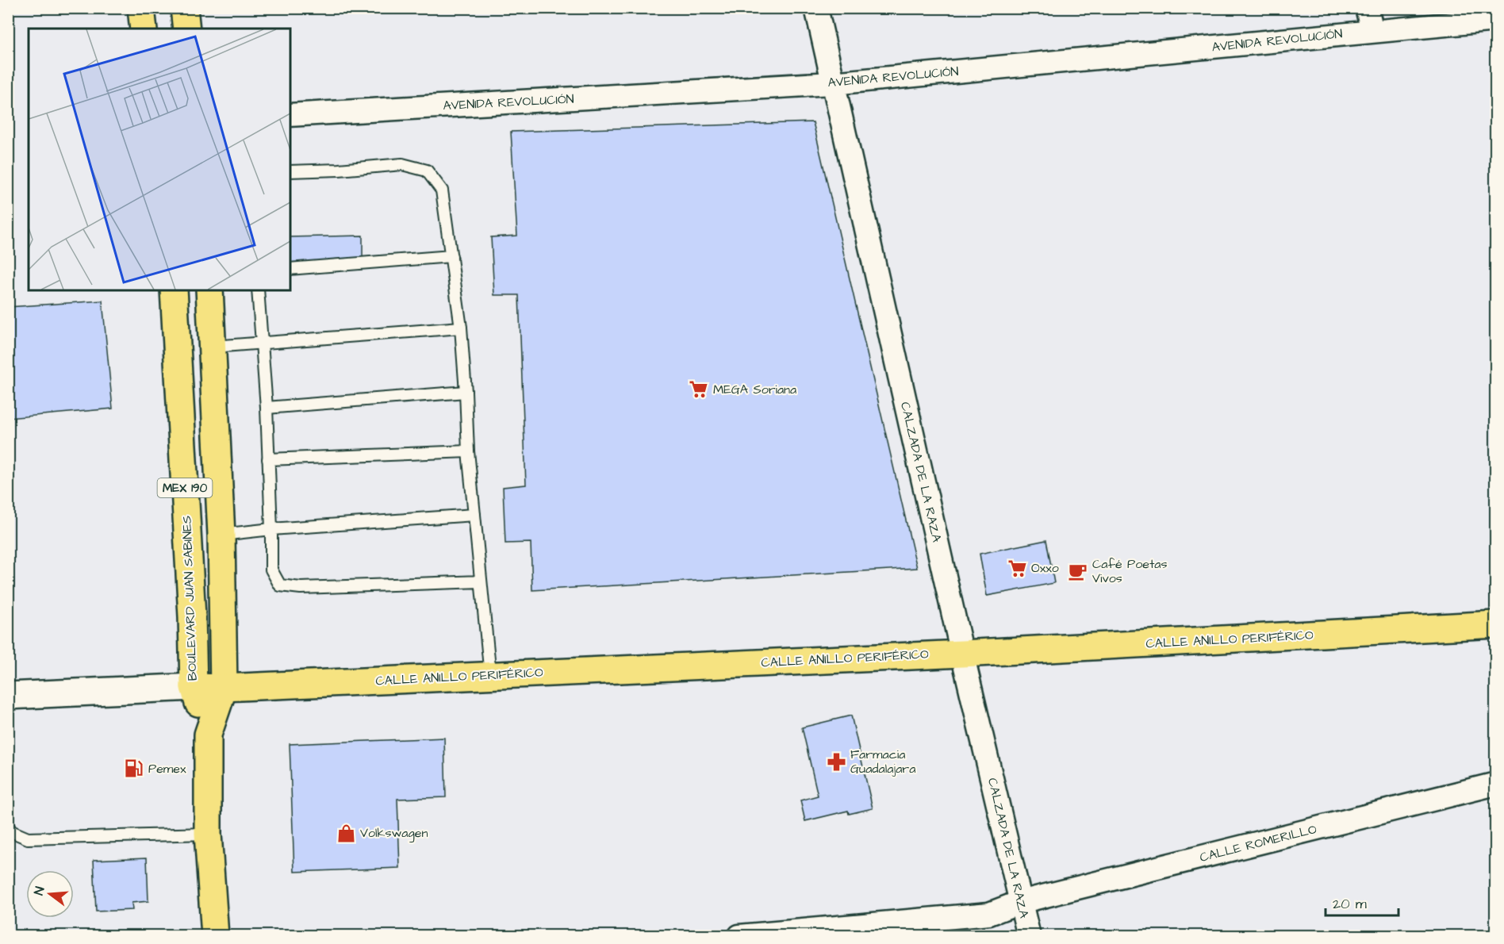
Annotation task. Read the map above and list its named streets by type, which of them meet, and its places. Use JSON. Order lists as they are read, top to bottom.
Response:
{
  "streets": {
    "main road": ["MEX 190", "BOULEVARD JUAN SABINES", "CALLE ANILLO PERIFÉRICO"],
    "street": ["AVENIDA REVOLUCIÓN", "CALZADA DE LA RAZA", "CALLE ROMERILLO"]
  },
  "crossings": [
    ["AVENIDA REVOLUCIÓN", "CALZADA DE LA RAZA"],
    ["CALZADA DE LA RAZA", "CALLE ANILLO PERIFÉRICO"],
    ["CALZADA DE LA RAZA", "CALLE ROMERILLO"],
    ["BOULEVARD JUAN SABINES", "CALLE ANILLO PERIFÉRICO"]
  ],
  "places": {
    "supermarket": ["MEGA Soriana", "Oxxo"],
    "cafe": ["Café Poetas Vivos"],
    "pharmacy": ["Farmacia Guadalajara"],
    "fuel station": ["Pemex"],
    "shop": ["Volkswagen"]
  },
  "scale_bar": "20 m",
  "north": "left"
}
